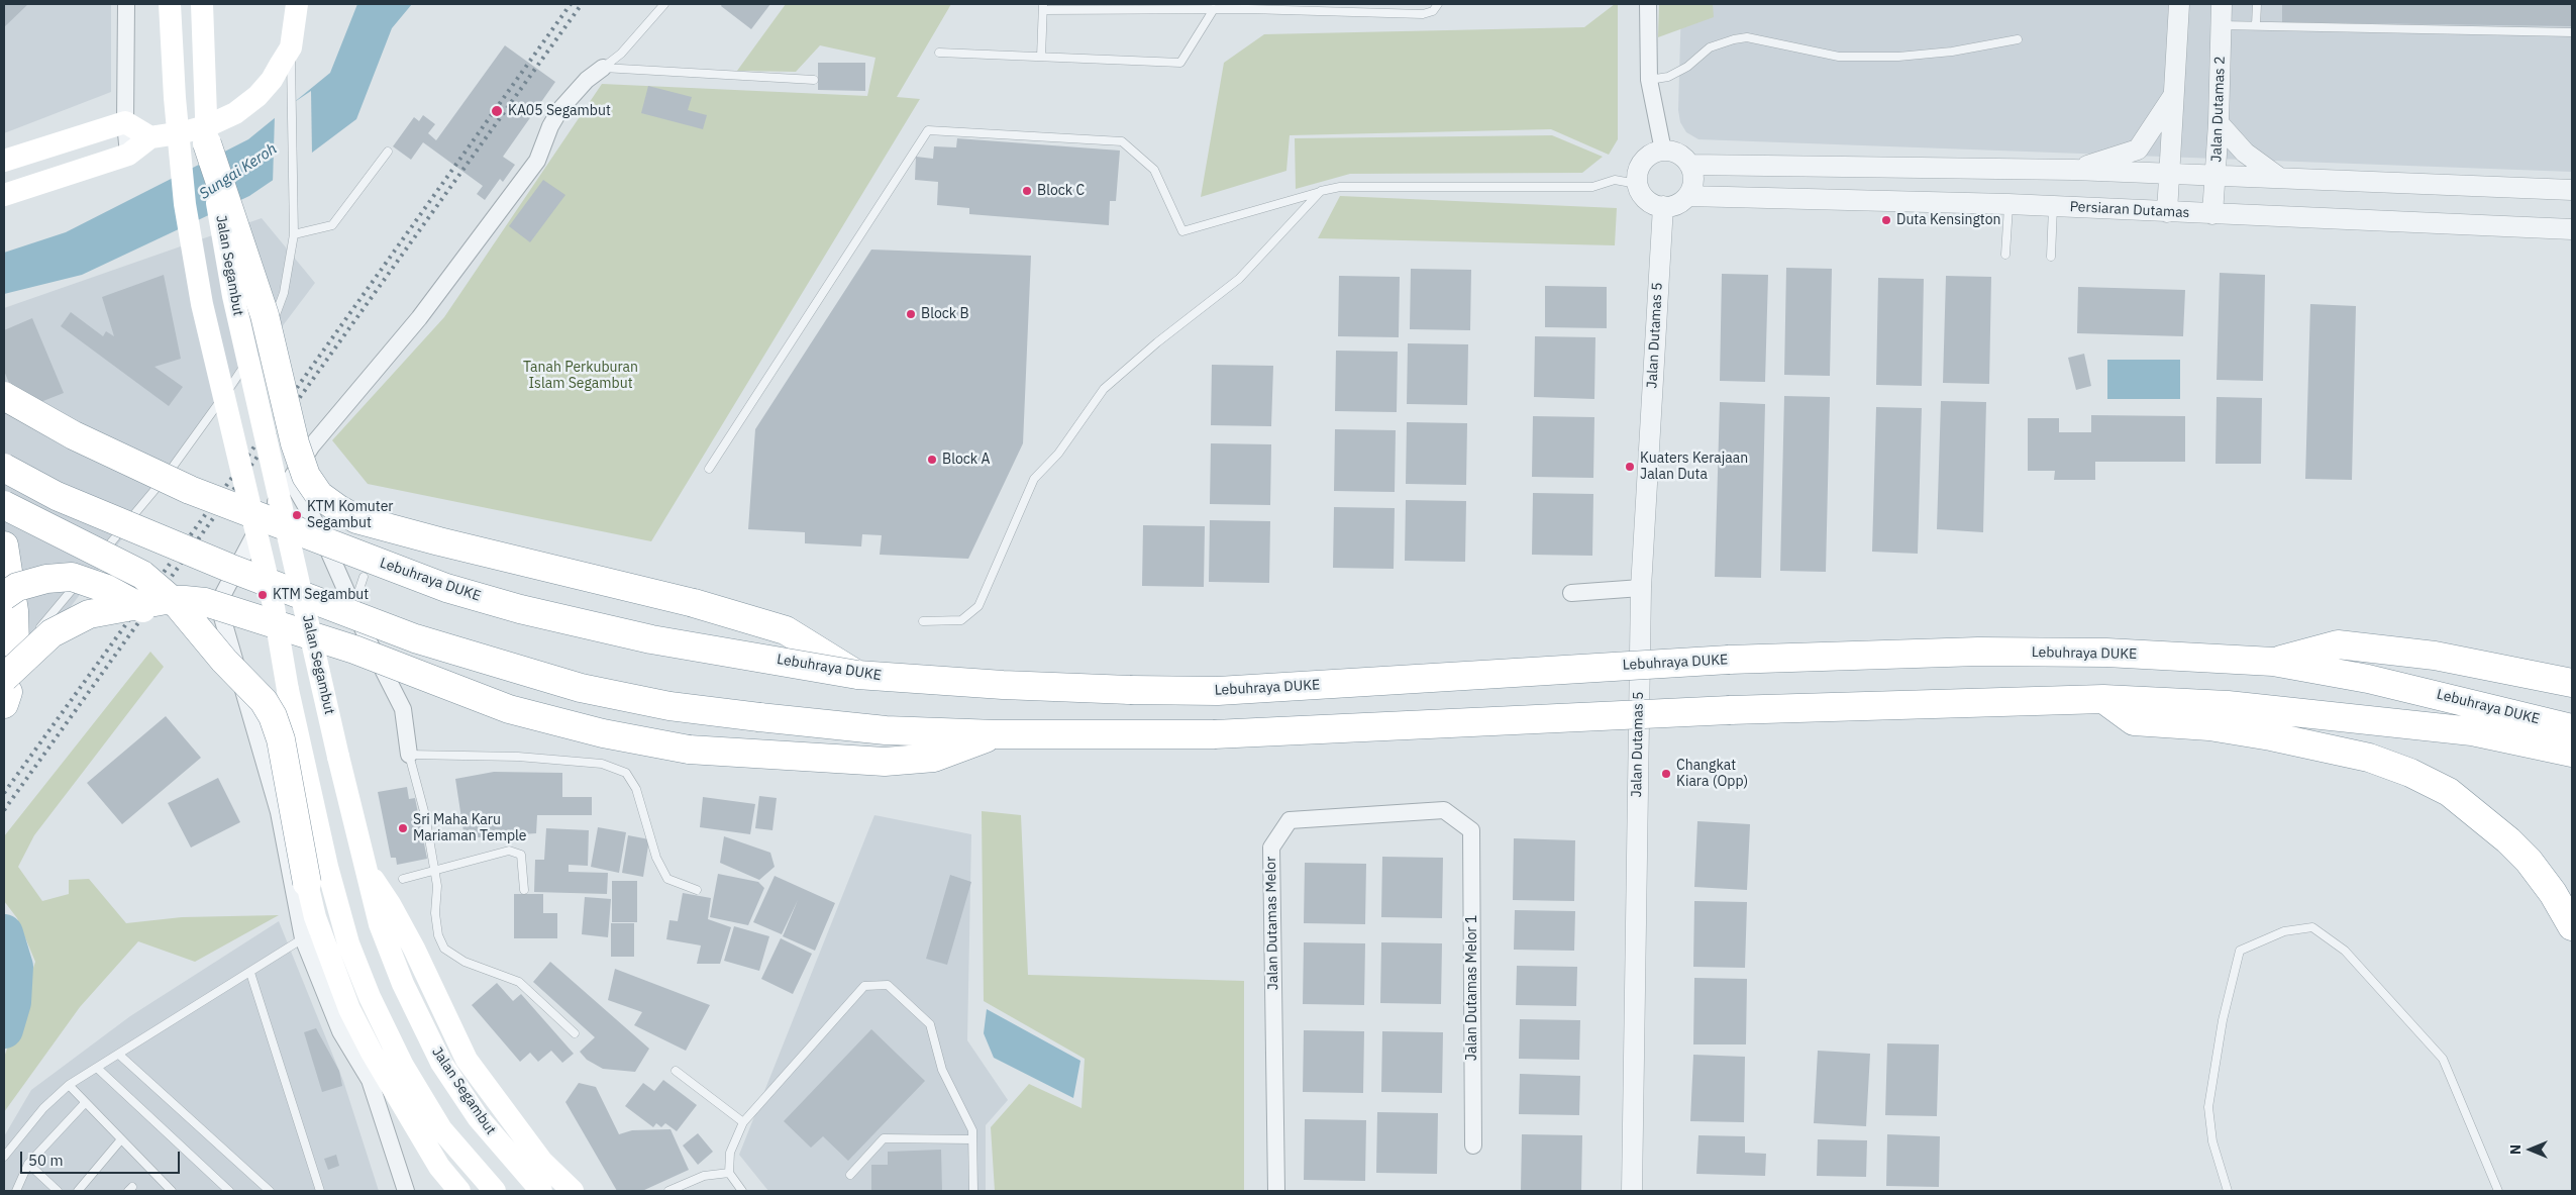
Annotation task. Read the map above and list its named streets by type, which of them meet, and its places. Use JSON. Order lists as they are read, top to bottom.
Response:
{
  "streets": {
    "highway": ["Lebuhraya DUKE"],
    "main road": ["Jalan Segambut"],
    "street": [
      "Jalan Dutamas 2",
      "Persiaran Dutamas",
      "Jalan Dutamas 5",
      "Jalan Dutamas Melor",
      "Jalan Dutamas Melor 1"
    ]
  },
  "crossings": [
    ["Jalan Dutamas 2", "Persiaran Dutamas"],
    ["Persiaran Dutamas", "Jalan Dutamas 5"],
    ["Jalan Dutamas Melor", "Jalan Dutamas Melor 1"]
  ],
  "water": ["Sungai Keroh"],
  "parks": ["Tanah Perkuburan Islam Segambut"],
  "places": [
    "KA05 Segambut",
    "Block C",
    "Duta Kensington",
    "Block B",
    "Block A",
    "Kuaters Kerajaan Jalan Duta",
    "KTM Komuter Segambut",
    "KTM Segambut",
    "Changkat Kiara (Opp)",
    "Sri Maha Karu Mariaman Temple"
  ],
  "scale_bar": "50 m",
  "north": "left"
}
